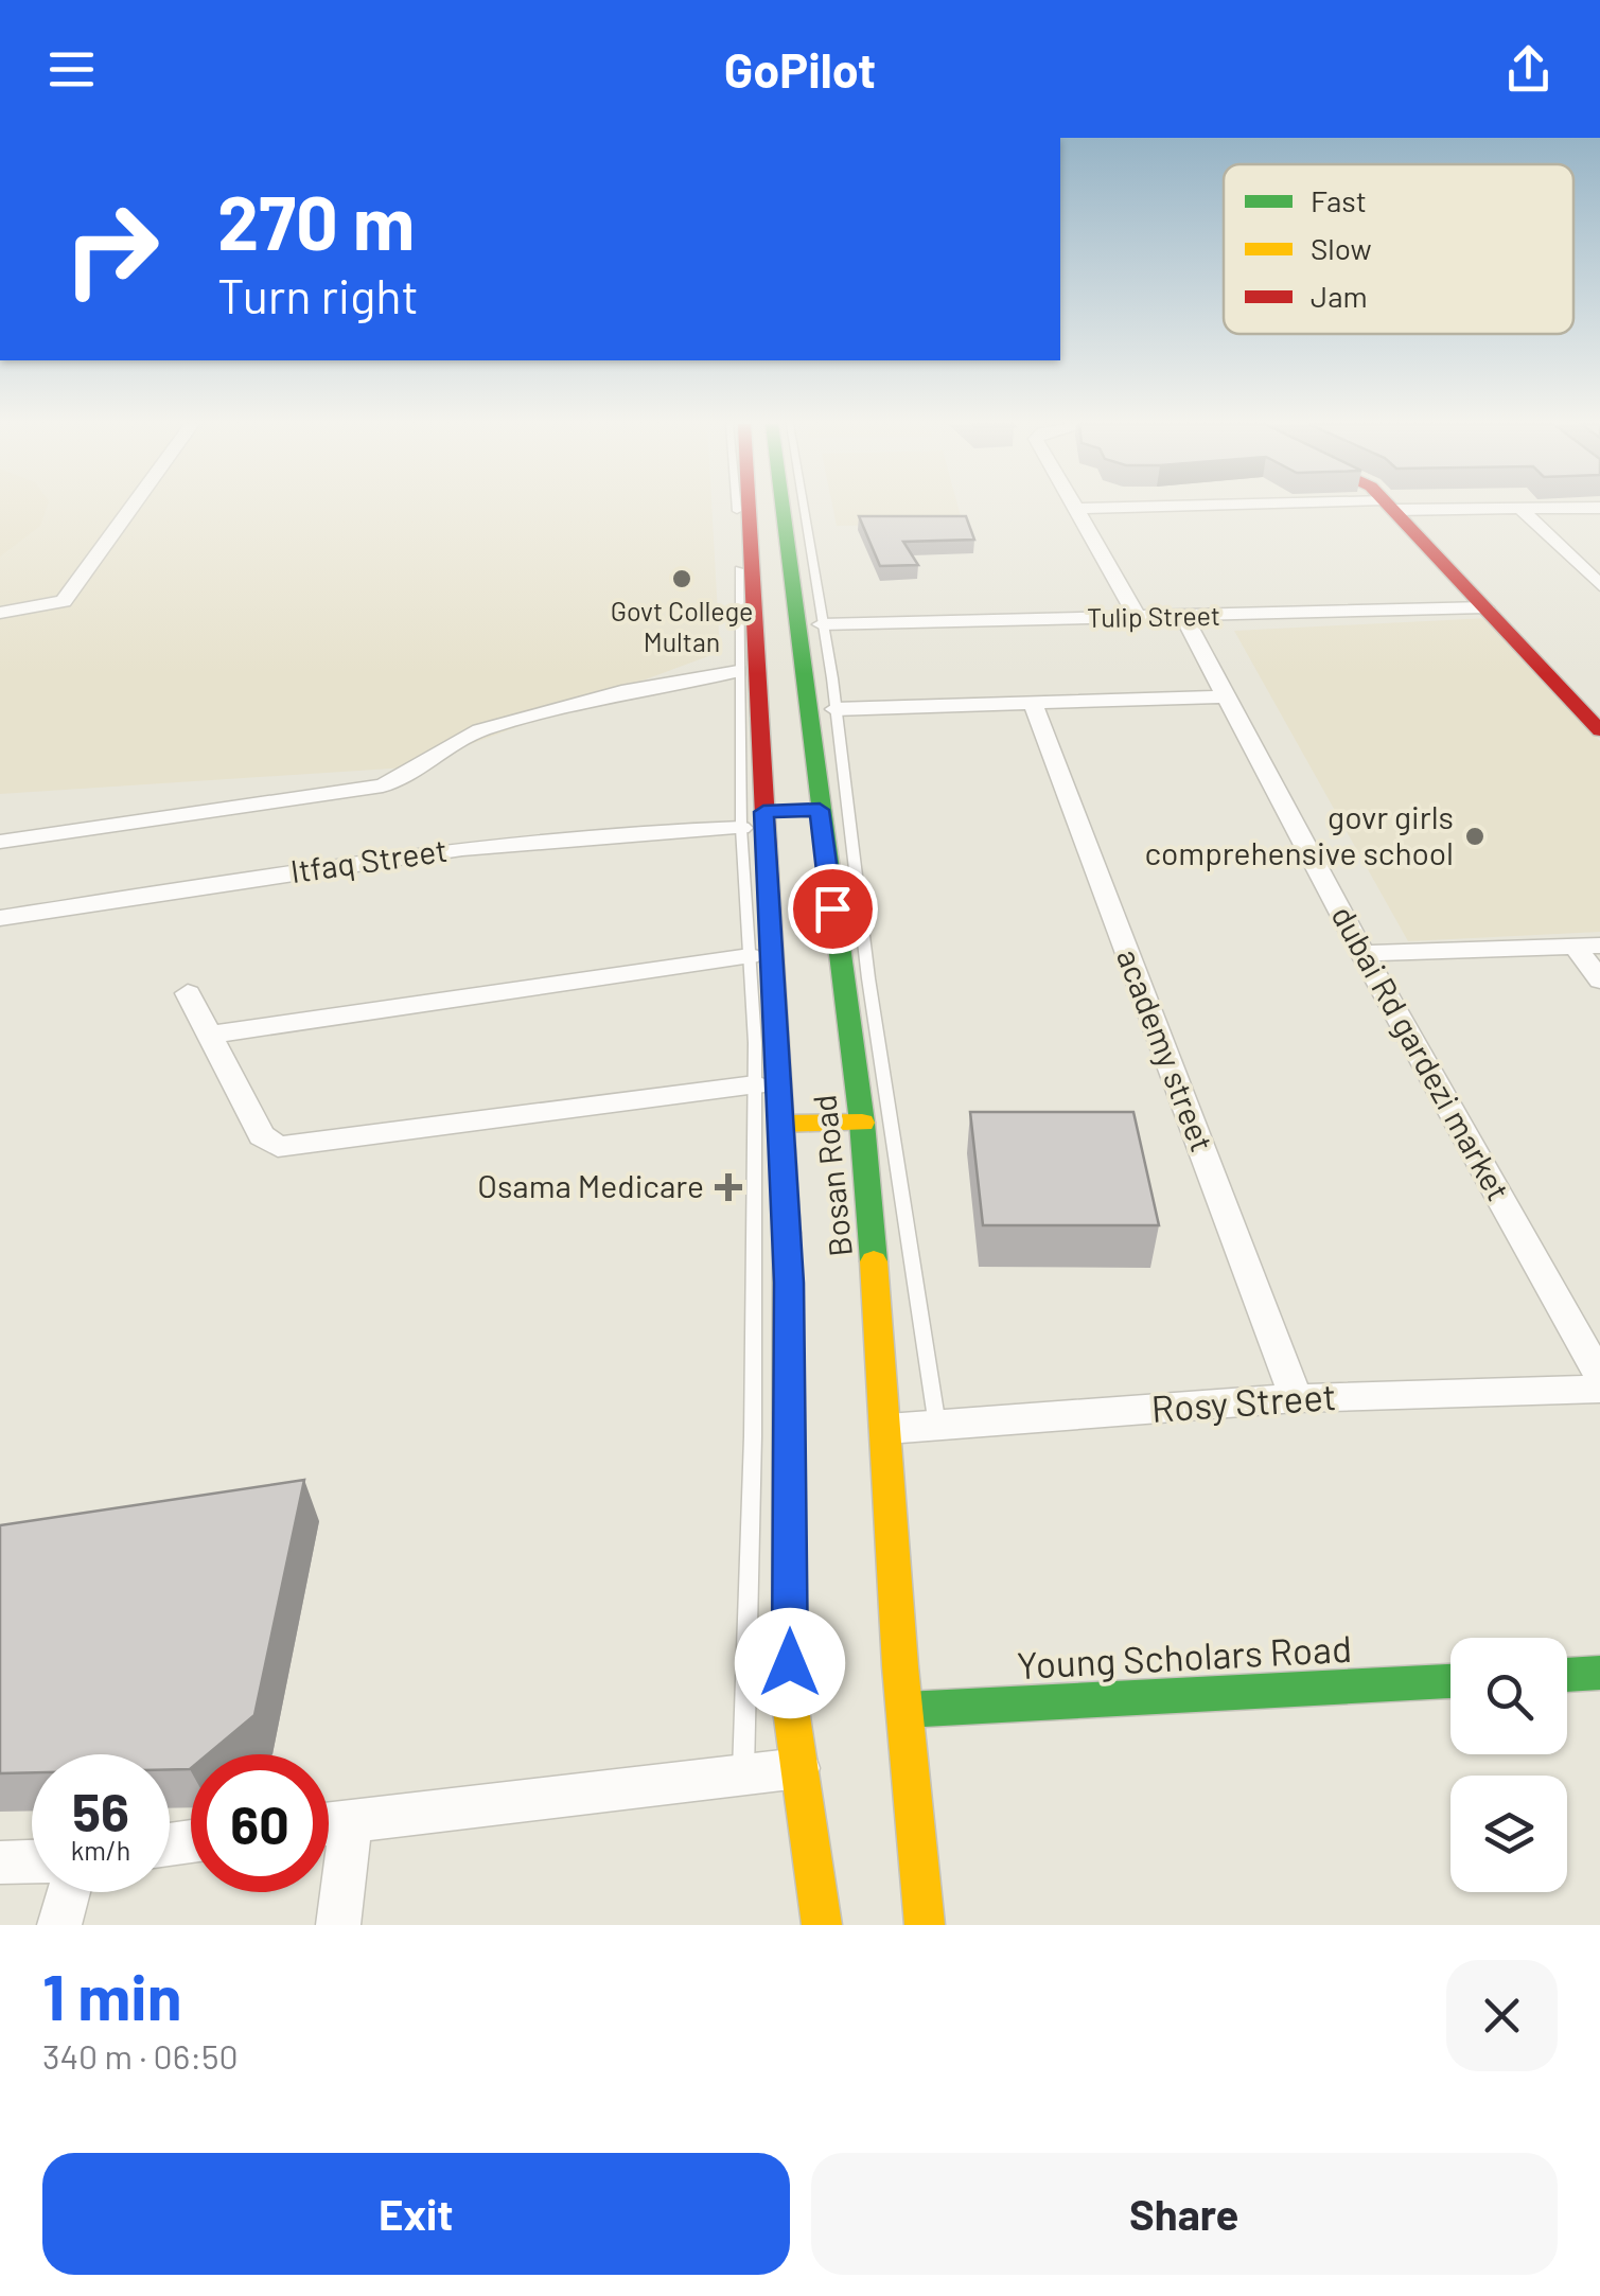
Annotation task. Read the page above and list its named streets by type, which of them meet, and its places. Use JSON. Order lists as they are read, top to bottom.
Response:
{
  "streets": {
    "main road": ["Bosan Road", "Young Scholars Road"],
    "street": [
      "Tulip Street",
      "Itfaq Street",
      "academy street",
      "dubai Rd gardezi market",
      "Rosy Street"
    ]
  },
  "crossings": [
    ["Tulip Street", "dubai Rd gardezi market"],
    ["academy street", "Rosy Street"],
    ["Bosan Road", "Rosy Street"],
    ["Bosan Road", "Young Scholars Road"]
  ],
  "places": {
    "other": ["Govt College Multan", "govr girls comprehensive school"],
    "health": ["Osama Medicare"]
  },
  "legend": ["Fast", "Slow", "Jam"],
  "page": {
    "header": "GoPilot",
    "turn": ["270 m", "Turn right"],
    "speed": "56 km/h",
    "limit": "60",
    "heading": ["1 min", "340 m · 06:50"],
    "buttons": ["Exit", "Share"]
  }
}
